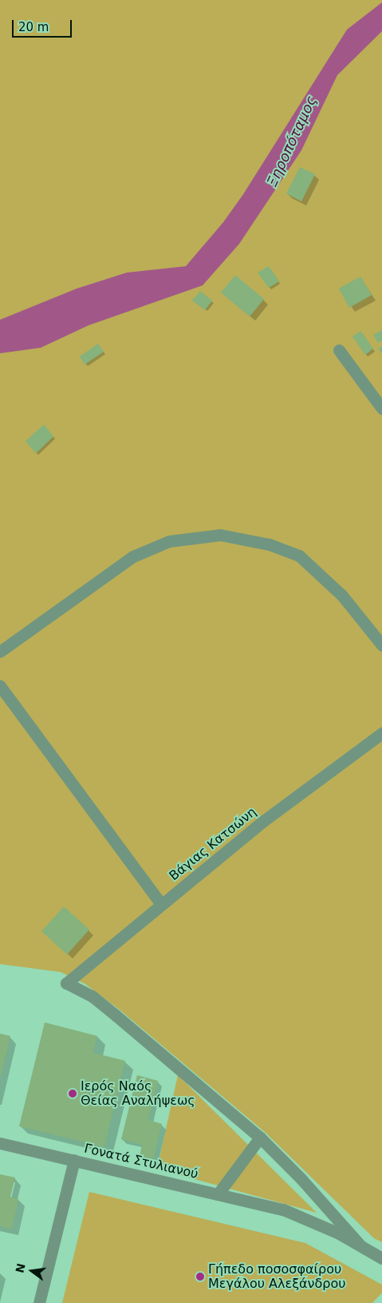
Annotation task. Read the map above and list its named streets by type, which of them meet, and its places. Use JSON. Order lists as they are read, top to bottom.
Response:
{
  "streets": {
    "street": ["Βάγιας Κατσώνη", "Γονατά Στυλιανού"]
  },
  "water": ["Ξηροπόταμος"],
  "places": ["Ιερός Ναός Θείας Αναλήψεως", "Γήπεδο ποσοσφαίρου Μεγάλου Αλεξάνδρου"],
  "scale_bar": "20 m",
  "north": "left"
}
